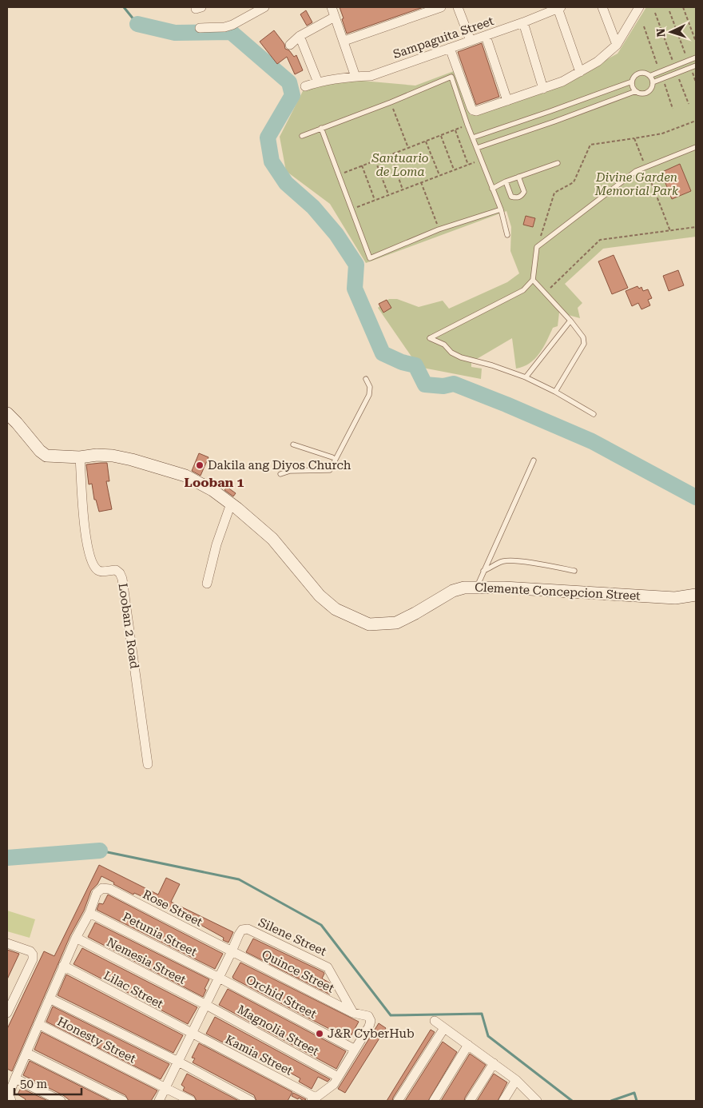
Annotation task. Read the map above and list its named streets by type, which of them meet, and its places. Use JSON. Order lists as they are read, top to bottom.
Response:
{
  "streets": {
    "street": [
      "Sampaguita Street",
      "Clemente Concepcion Street",
      "Looban 2 Road",
      "Rose Street",
      "Petunia Street",
      "Silene Street",
      "Nemesia Street",
      "Quince Street",
      "Lilac Street",
      "Orchid Street",
      "Magnolia Street",
      "Honesty Street",
      "Kamia Street"
    ]
  },
  "crossings": [
    ["Clemente Concepcion Street", "Looban 2 Road"],
    ["Rose Street", "Petunia Street"],
    ["Rose Street", "Silene Street"],
    ["Rose Street", "Quince Street"],
    ["Petunia Street", "Orchid Street"],
    ["Silene Street", "Quince Street"],
    ["Nemesia Street", "Magnolia Street"],
    ["Quince Street", "Orchid Street"],
    ["Lilac Street", "Kamia Street"]
  ],
  "districts": ["Looban 1"],
  "parks": ["Santuario de Loma", "Divine Garden Memorial Park"],
  "places": ["Dakila ang Diyos Church", "J&R CyberHub"],
  "scale_bar": "50 m",
  "north": "left"
}
